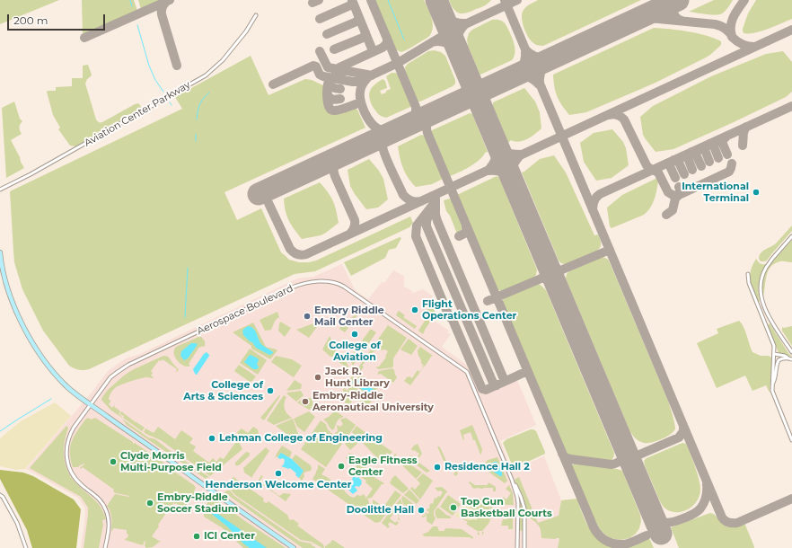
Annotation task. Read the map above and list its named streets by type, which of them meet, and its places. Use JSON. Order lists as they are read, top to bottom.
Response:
{
  "streets": {
    "street": ["Aviation Center Parkway", "Aerospace Boulevard"]
  },
  "places": [
    "International Terminal",
    "Flight Operations Center",
    "Embry Riddle Mail Center",
    "College of Aviation",
    "Jack R. Hunt Library",
    "College of Arts & Sciences",
    "Embry-Riddle Aeronautical University",
    "Lehman College of Engineering",
    "Clyde Morris Multi-Purpose Field",
    "Eagle Fitness Center",
    "Residence Hall 2",
    "Henderson Welcome Center",
    "Embry-Riddle Soccer Stadium",
    "Top Gun Basketball Courts",
    "Doolittle Hall",
    "ICI Center"
  ],
  "scale_bar": "200 m"
}
